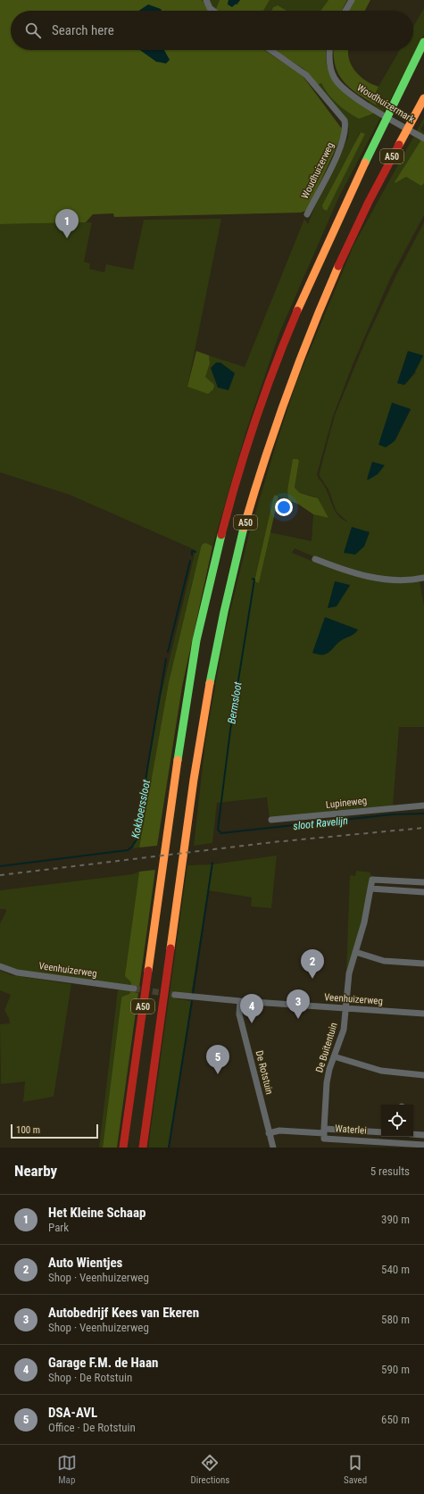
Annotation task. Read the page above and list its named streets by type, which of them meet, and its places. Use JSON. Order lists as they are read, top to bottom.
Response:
{
  "streets": {
    "highway": ["A50"],
    "street": [
      "Woudhuizermark",
      "Woudhuizerweg",
      "Lupineweg",
      "Veenhuizerweg",
      "De Buitentuin",
      "De Rotstuin",
      "Waterlei"
    ]
  },
  "crossings": [
    ["Veenhuizerweg", "De Buitentuin"],
    ["Veenhuizerweg", "De Rotstuin"],
    ["De Buitentuin", "Waterlei"]
  ],
  "water": ["Bermsloot", "Kokboerssloot", "sloot Ravelijn"],
  "scale_bar": "100 m",
  "page": {
    "search": "Search here",
    "pins": [
      "1",
      "2",
      "3",
      "4",
      "5"
    ],
    "scale": "100 m",
    "heading": ["Nearby", "5 results"],
    "list": [
      {
        "mark": "1",
        "name": "Het Kleine Schaap",
        "note": "Park",
        "value": "390 m"
      },
      {
        "mark": "2",
        "name": "Auto Wientjes",
        "note": "Shop · Veenhuizerweg",
        "value": "540 m"
      },
      {
        "mark": "3",
        "name": "Autobedrijf Kees van Ekeren",
        "note": "Shop · Veenhuizerweg",
        "value": "580 m"
      },
      {
        "mark": "4",
        "name": "Garage F.M. de Haan",
        "note": "Shop · De Rotstuin",
        "value": "590 m"
      },
      {
        "mark": "5",
        "name": "DSA-AVL",
        "note": "Office · De Rotstuin",
        "value": "650 m"
      }
    ],
    "nav": ["Map", "Directions", "Saved"]
  }
}
